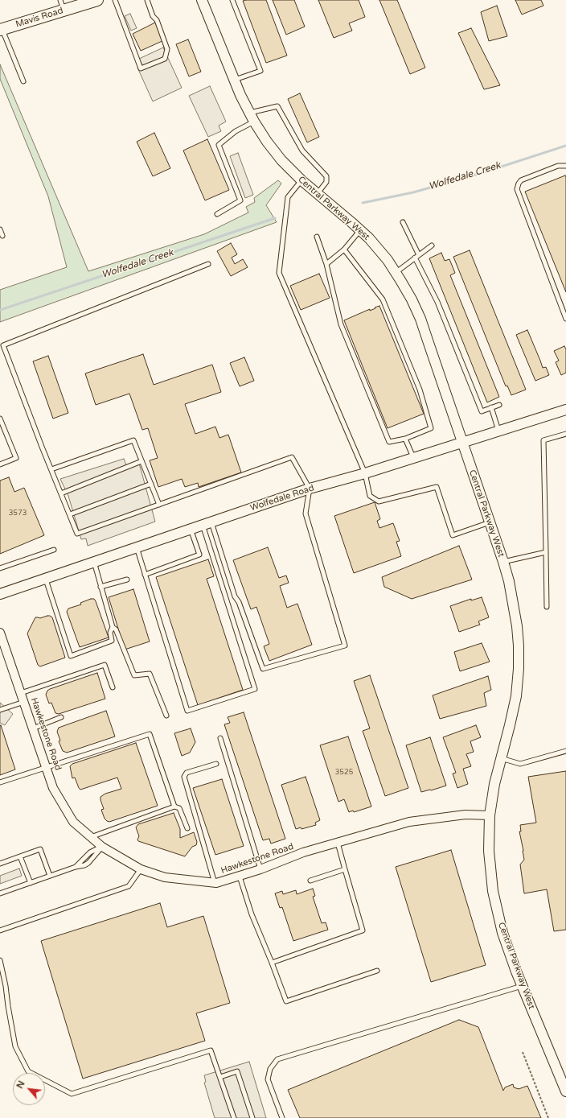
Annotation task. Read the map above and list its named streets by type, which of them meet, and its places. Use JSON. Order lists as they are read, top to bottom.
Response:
{
  "streets": {
    "main road": ["Mavis Road"],
    "street": ["Central Parkway West", "Wolfedale Road", "Hawkestone Road"]
  },
  "crossings": [
    ["Central Parkway West", "Wolfedale Road"],
    ["Central Parkway West", "Hawkestone Road"]
  ],
  "water": ["Wolfedale Creek"],
  "house_numbers": ["3573", "3525"],
  "north": "top left"
}
